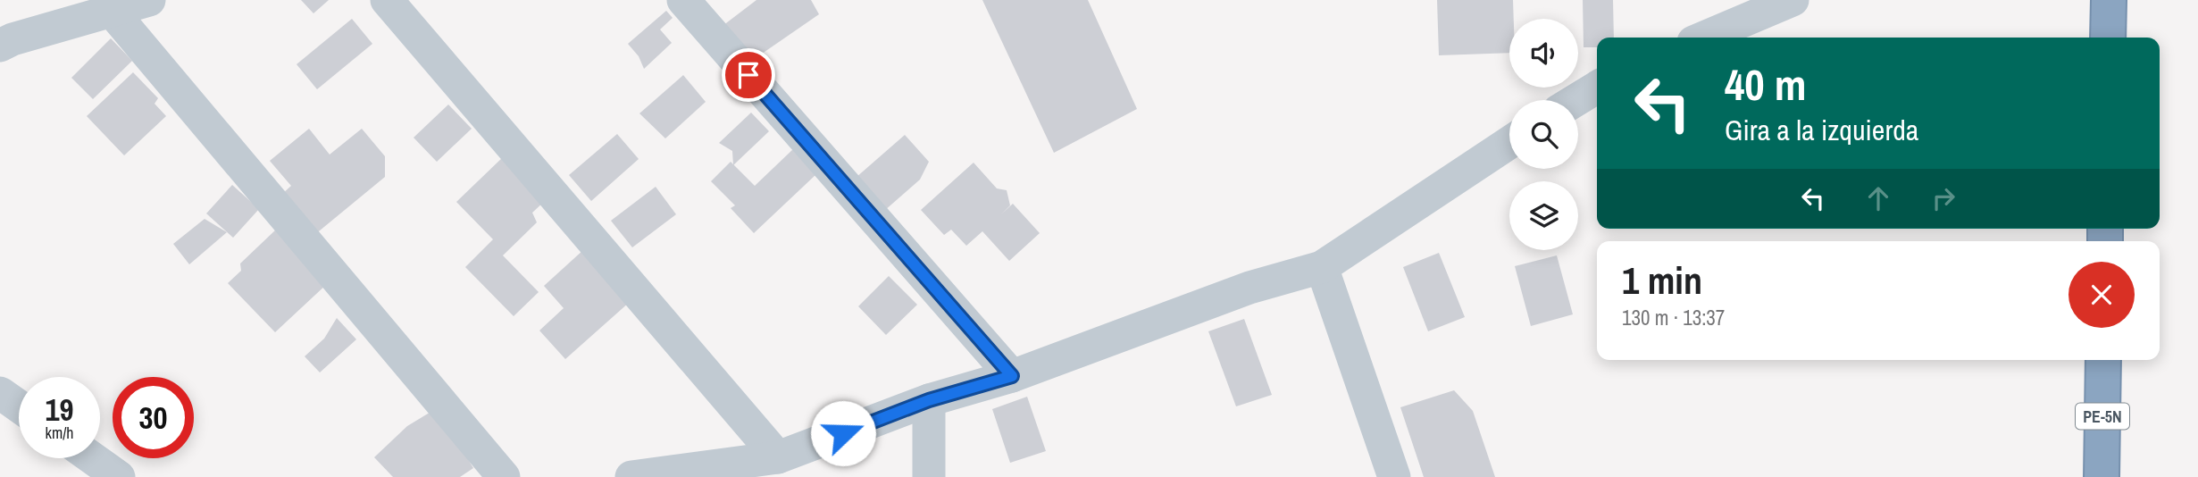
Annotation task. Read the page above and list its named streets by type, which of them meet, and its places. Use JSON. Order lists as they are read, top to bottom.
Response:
{
  "streets": {
    "highway": ["PE-5N"]
  },
  "page": {
    "turn": ["40 m", "Gira a la izquierda"],
    "heading": ["1 min", "130 m · 13:37"],
    "speed": "19 km/h",
    "limit": "30"
  }
}
